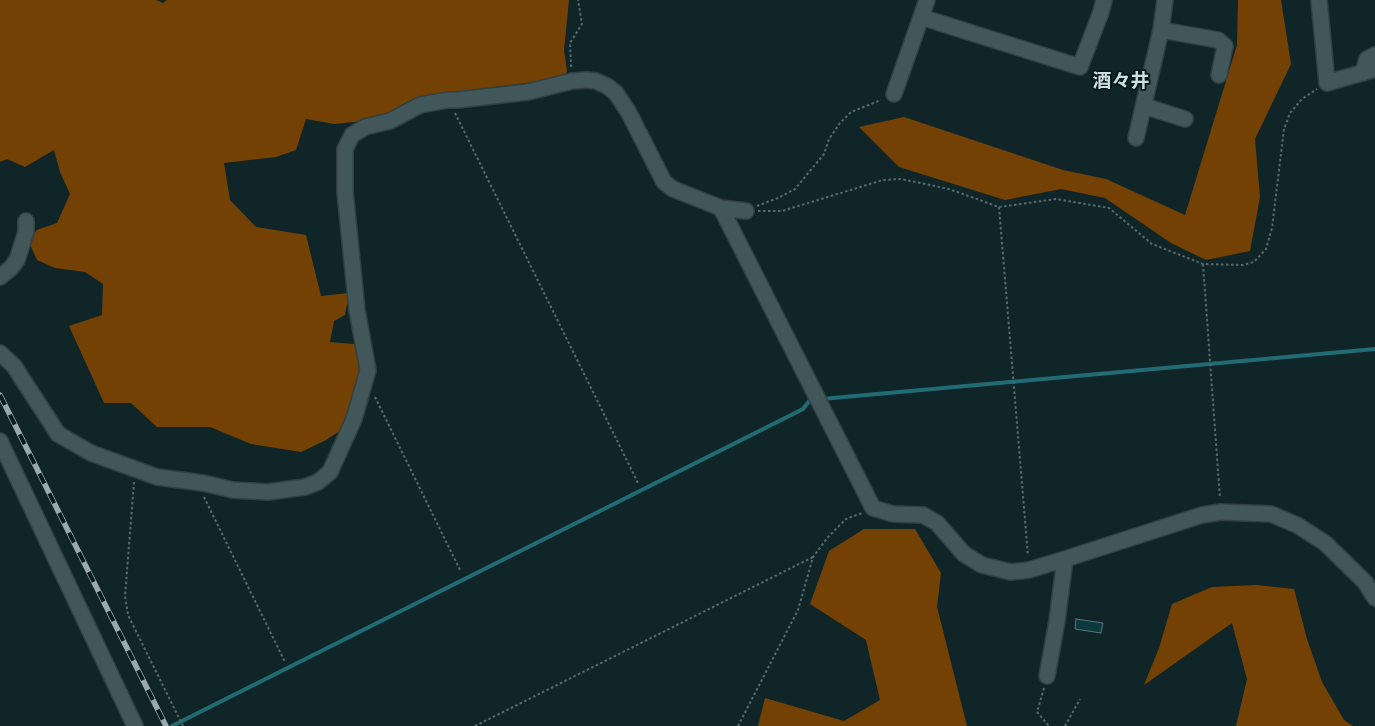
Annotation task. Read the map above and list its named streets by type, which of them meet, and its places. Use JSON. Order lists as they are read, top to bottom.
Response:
{
  "districts": ["酒々井"]
}
